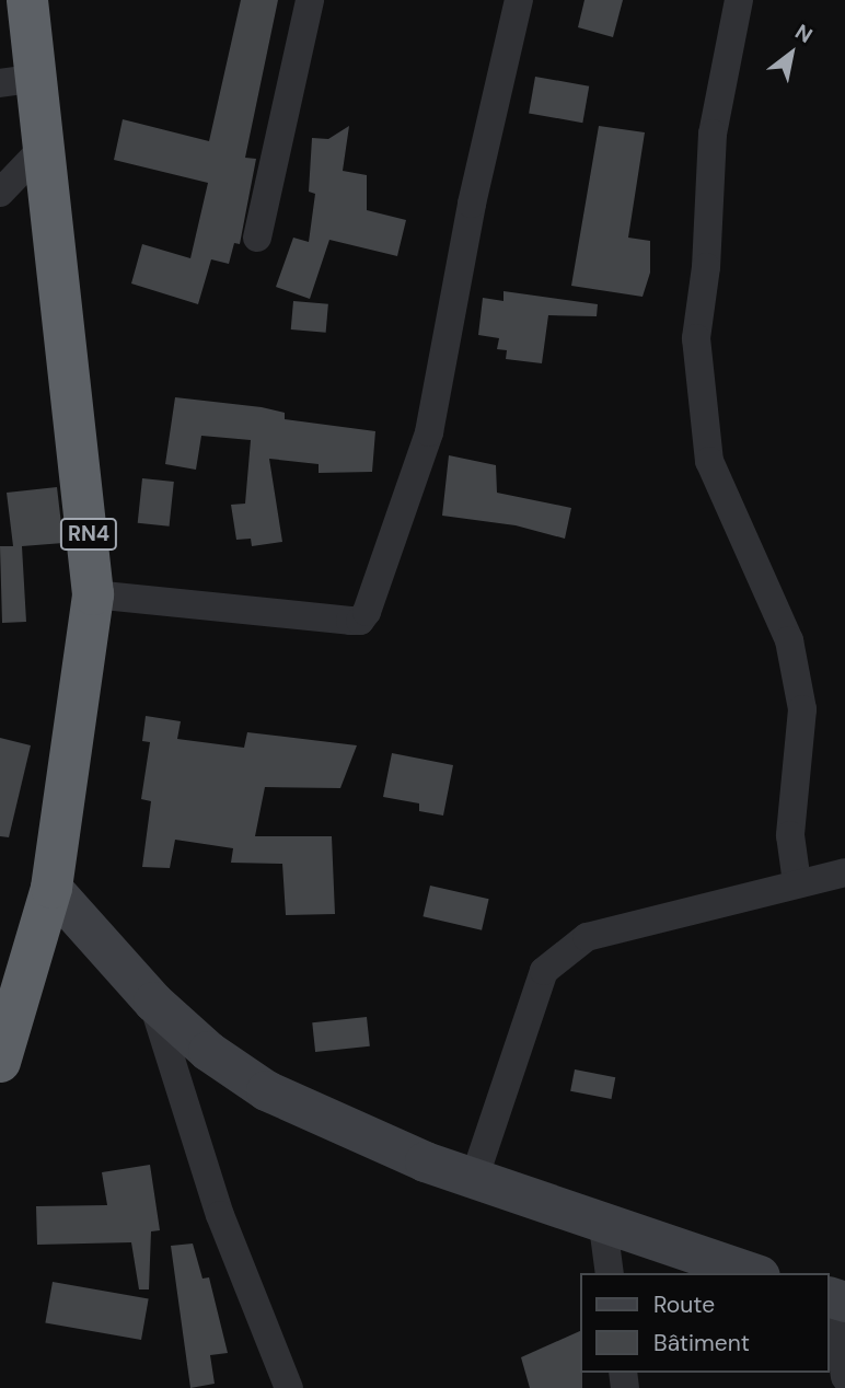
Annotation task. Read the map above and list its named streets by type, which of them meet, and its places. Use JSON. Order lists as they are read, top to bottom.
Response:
{
  "streets": {
    "highway": ["RN4"]
  },
  "legend": ["Route", "Bâtiment"],
  "north": "top right"
}
